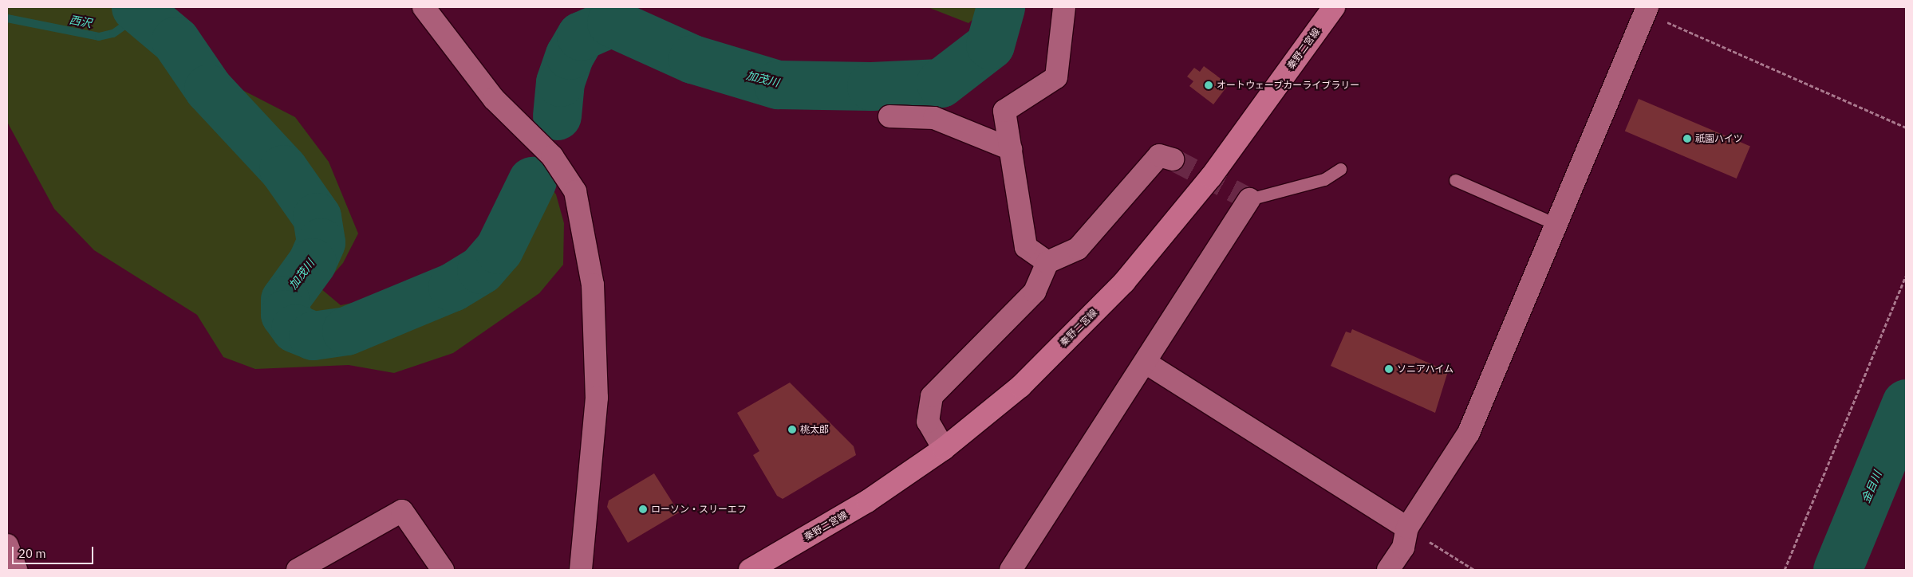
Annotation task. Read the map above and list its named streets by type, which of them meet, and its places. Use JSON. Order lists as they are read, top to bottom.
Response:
{
  "streets": {
    "main road": ["秦野二宮線"]
  },
  "water": ["西沢", "加茂川", "金目川"],
  "places": [
    "オートウェーブカーライブラリー",
    "祇園ハイツ",
    "ソニアハイム",
    "桃太郎",
    "ローソン・スリーエフ"
  ],
  "scale_bar": "20 m"
}
